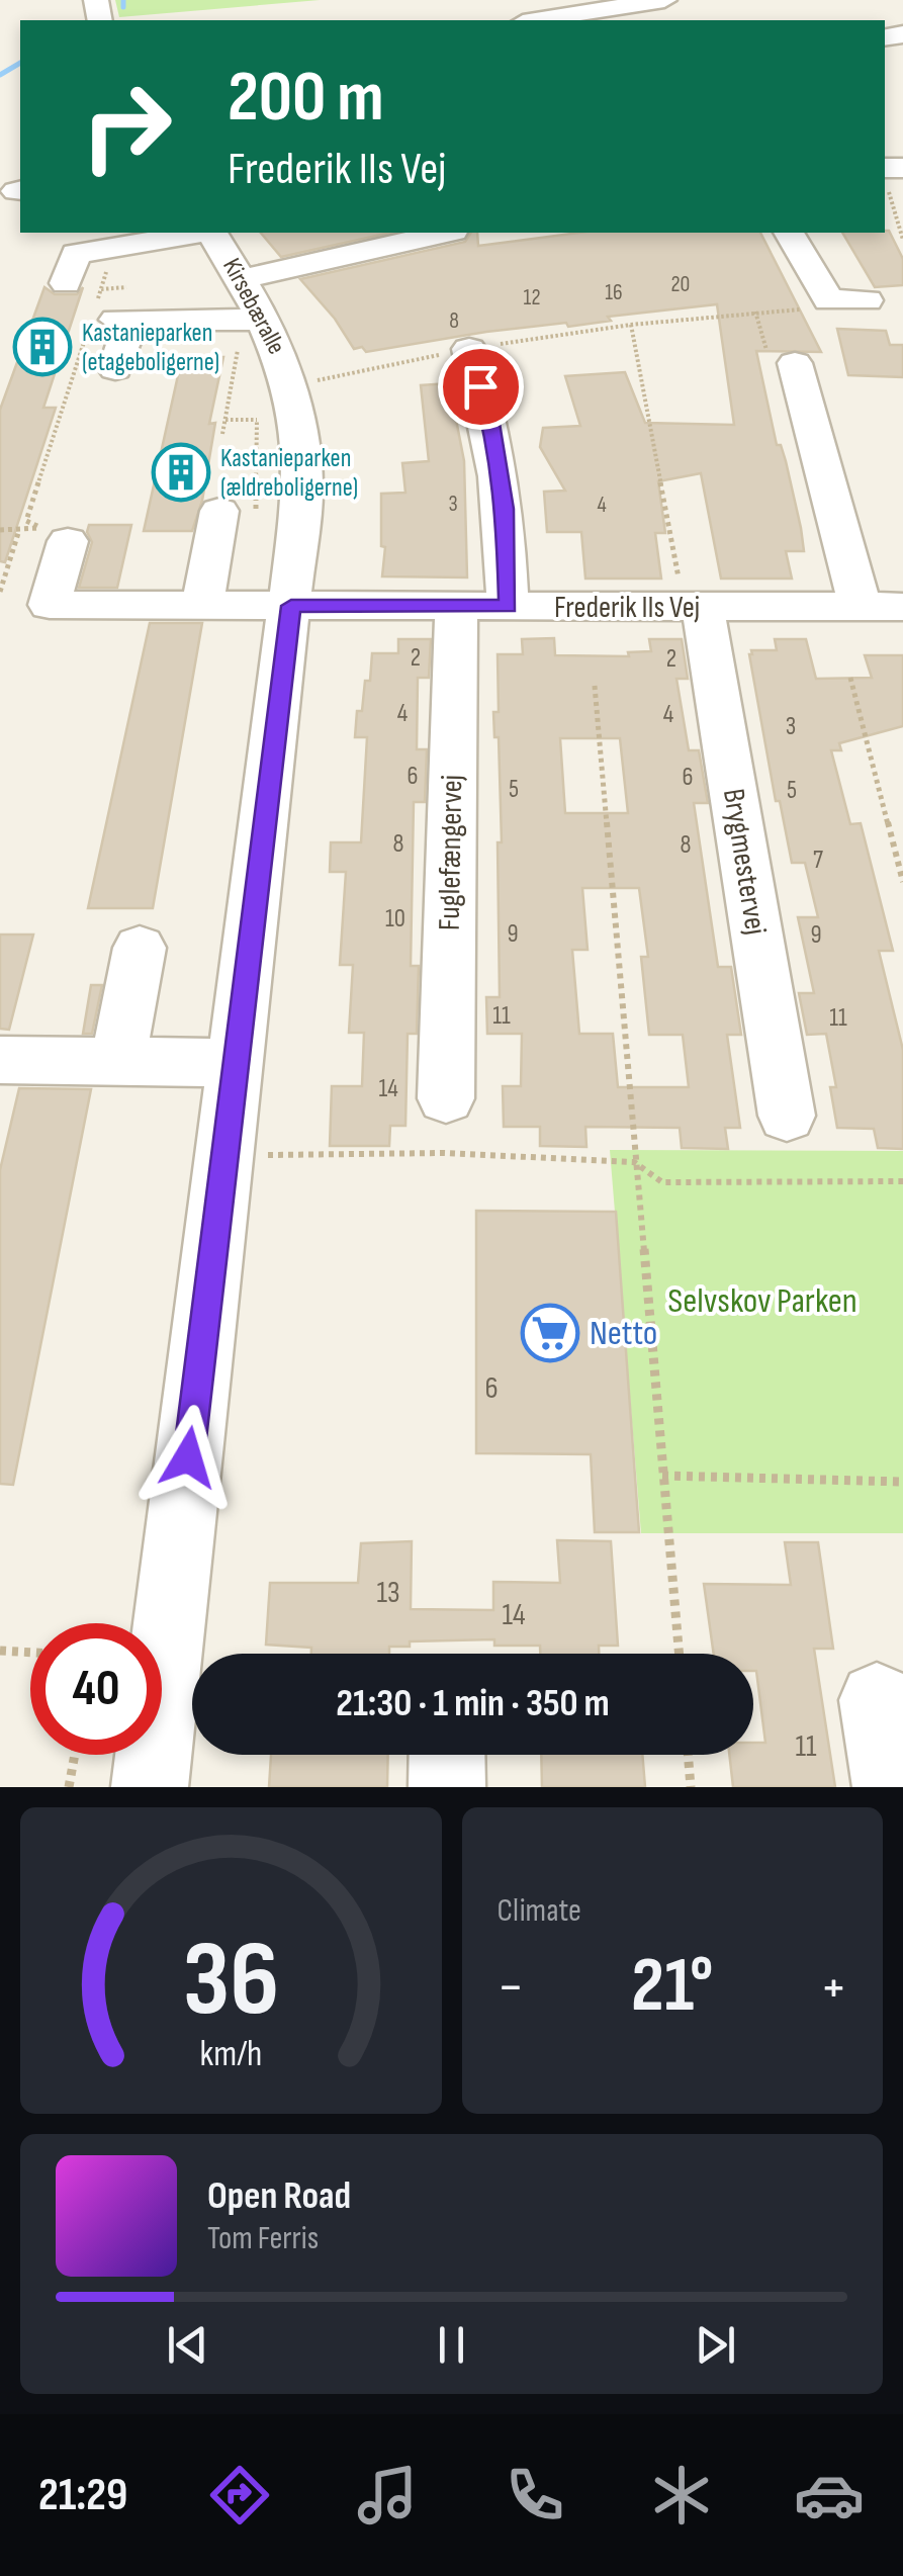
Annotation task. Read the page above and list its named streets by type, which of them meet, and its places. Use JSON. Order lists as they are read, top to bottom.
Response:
{
  "streets": {
    "street": [
      "Kirsebæralle",
      "Frederik IIs Vej",
      "Fuglefængervej",
      "Brygmestervej"
    ]
  },
  "crossings": [
    ["Kirsebæralle", "Frederik IIs Vej"],
    ["Frederik IIs Vej", "Fuglefængervej"],
    ["Frederik IIs Vej", "Brygmestervej"]
  ],
  "parks": ["Selvskov Parken"],
  "places": {
    "building": ["Kastanieparken (etageboligerne)", "Kastanieparken (ældreboligerne)"],
    "supermarket": ["Netto"]
  },
  "house_numbers": [
    "20",
    "16",
    "12",
    "8",
    "3",
    "4",
    "2",
    "2",
    "4",
    "4",
    "3",
    "6",
    "6",
    "5",
    "5",
    "8",
    "8",
    "7",
    "10",
    "9",
    "9",
    "11",
    "11",
    "14",
    "6",
    "13",
    "14",
    "11"
  ],
  "page": {
    "turn": ["200 m", "Frederik IIs Vej"],
    "limit": "40",
    "trip": "21:30 · 1 min · 350 m",
    "tile": "Climate",
    "heat": ["−", "21°", "+"],
    "song": ["Open Road", "Tom Ferris"],
    "tabs": "21:29",
    "gauge": ["36", "km/h"]
  }
}
